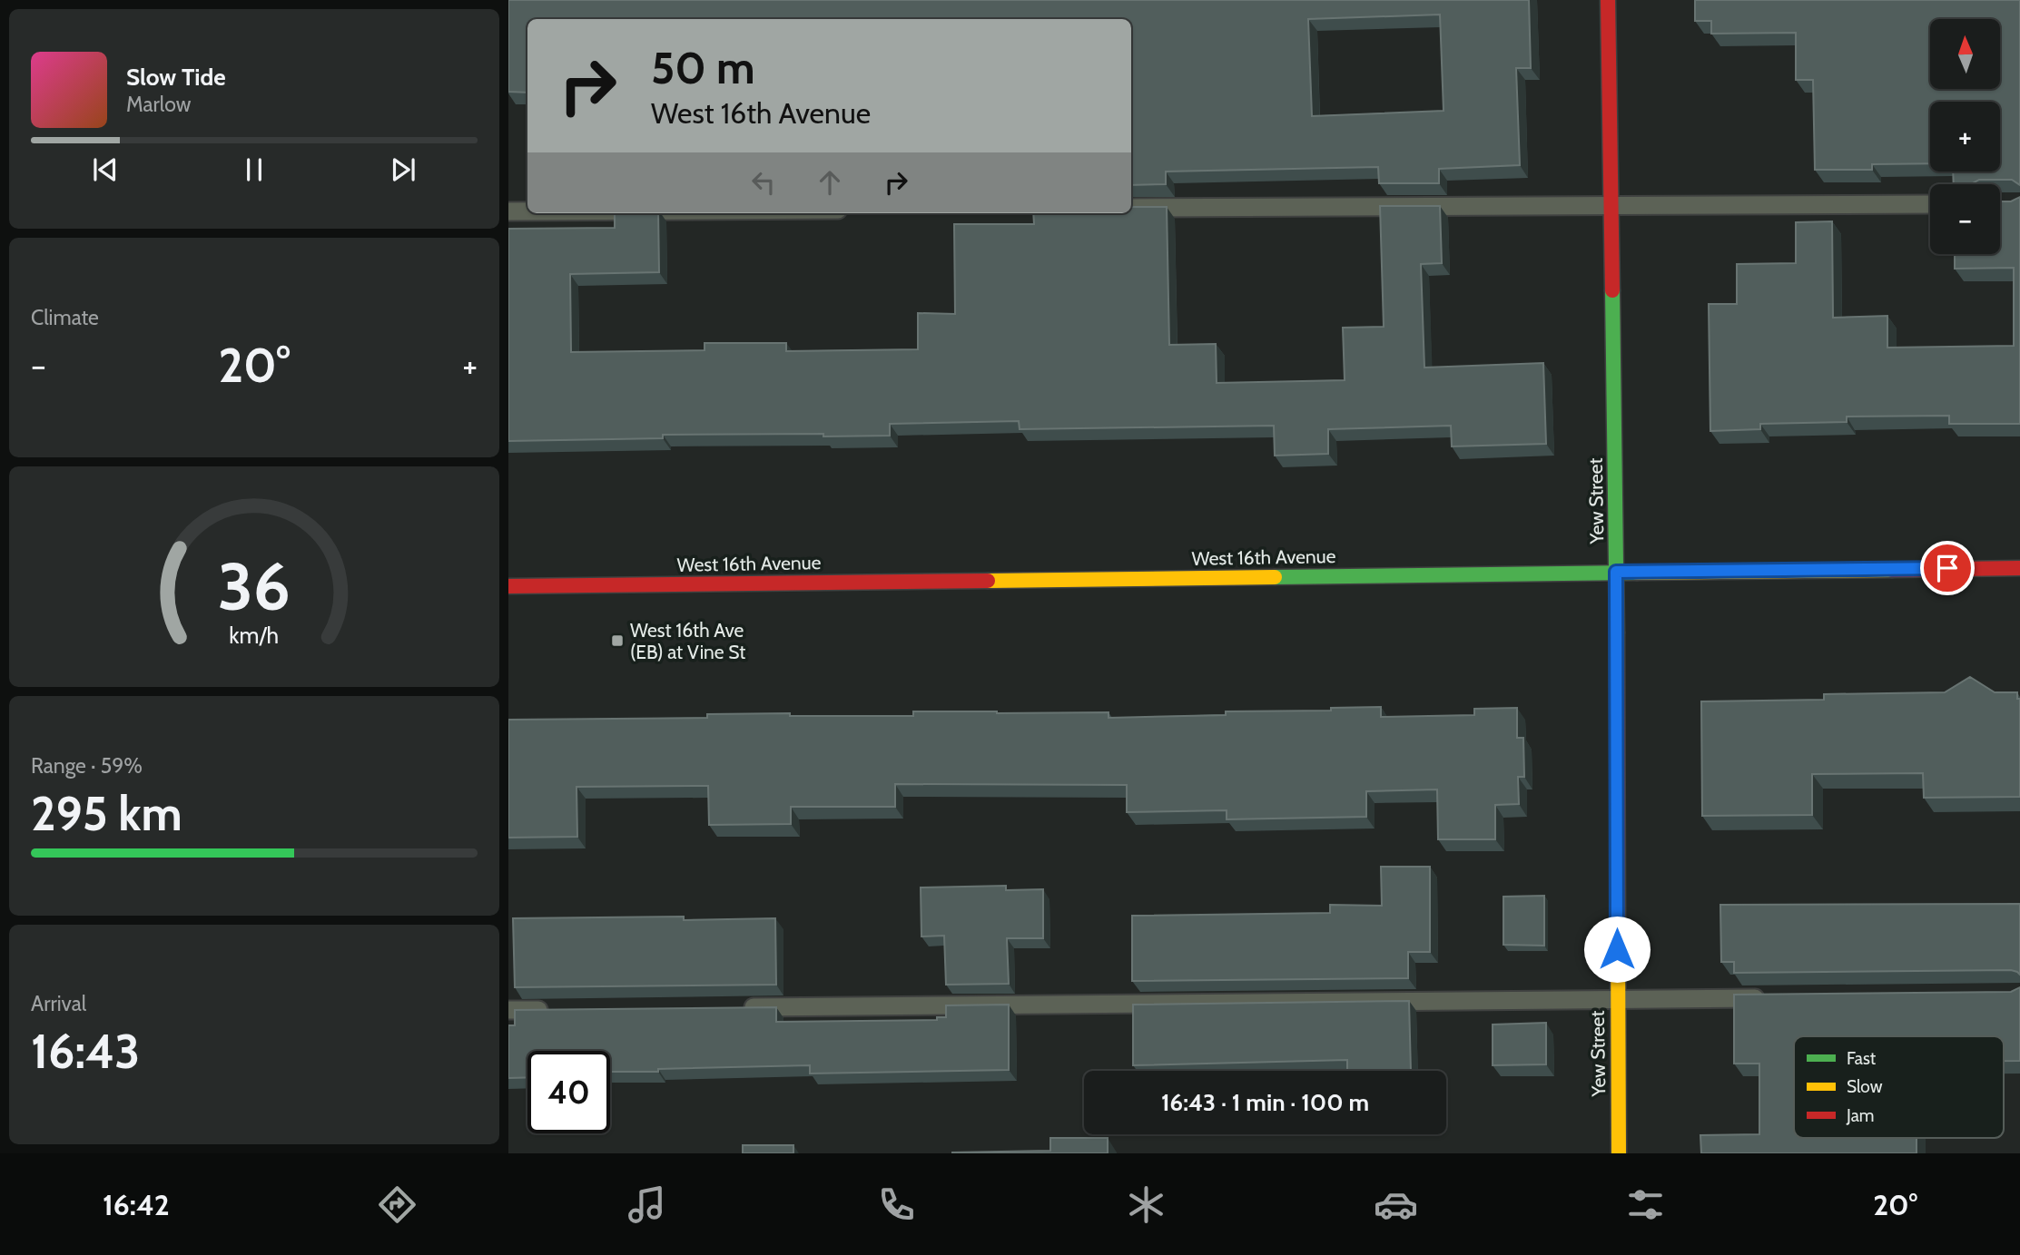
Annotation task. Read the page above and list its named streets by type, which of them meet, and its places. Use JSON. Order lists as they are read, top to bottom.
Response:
{
  "streets": {
    "main road": ["Yew Street", "West 16th Avenue"]
  },
  "crossings": [
    ["Yew Street", "West 16th Avenue"]
  ],
  "places": {
    "transit": ["West 16th Ave (EB) at Vine St"]
  },
  "legend": ["Fast", "Slow", "Jam"],
  "north": "top",
  "page": {
    "map_buttons": ["+", "−"],
    "turn": ["50 m", "West 16th Avenue"],
    "song": ["Slow Tide", "Marlow"],
    "tile": [
      "Climate",
      ["Range · 59%", "295 km"],
      ["Arrival", "16:43"]
    ],
    "heat": ["−", "20°", "+"],
    "limit": "40",
    "trip": "16:43 · 1 min · 100 m",
    "tabs": ["16:42", "20°"],
    "gauge": ["36", "km/h"]
  }
}
